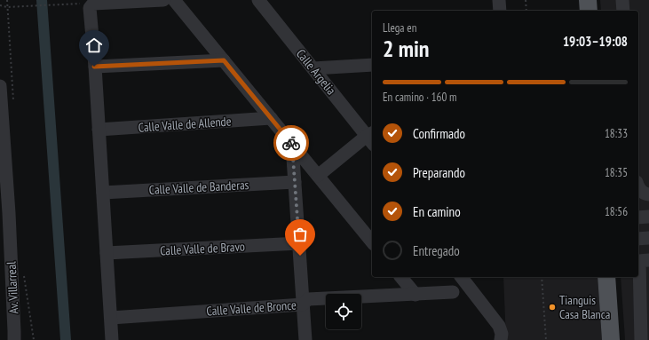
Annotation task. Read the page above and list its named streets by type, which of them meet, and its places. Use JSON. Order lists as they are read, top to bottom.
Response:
{
  "streets": {
    "street": [
      "Calle Argelia",
      "Calle Valle de Allende",
      "Calle Valle de Banderas",
      "Calle Valle de Bravo",
      "Av. Villarreal",
      "Calle Valle de Bronce"
    ]
  },
  "places": ["Tianguis Casa Blanca"],
  "page": {
    "heading": ["2 min", "Llega en", "19:03–19:08"],
    "bar": "En camino · 160 m",
    "list": [
      ["Confirmado", "18:33"],
      ["Preparando", "18:35"],
      ["En camino", "18:56"],
      "Entregado"
    ]
  }
}
